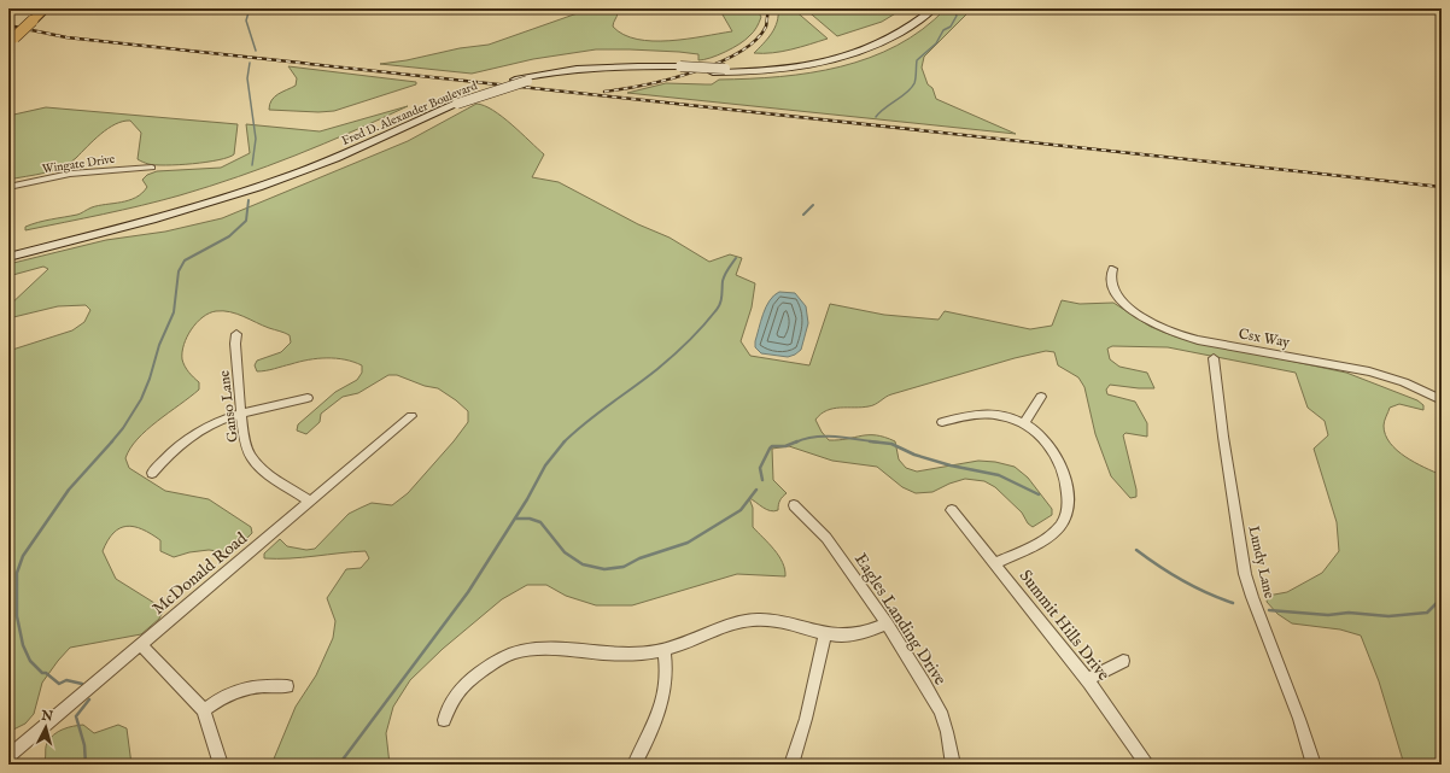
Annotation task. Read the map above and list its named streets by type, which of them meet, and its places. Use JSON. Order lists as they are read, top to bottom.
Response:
{
  "streets": {
    "main road": ["Fred D. Alexander Boulevard"],
    "street": [
      "Wingate Drive",
      "Csx Way",
      "Ganso Lane",
      "Lundy Lane",
      "McDonald Road",
      "Eagles Landing Drive",
      "Summit Hills Drive"
    ]
  },
  "crossings": [
    ["Ganso Lane", "McDonald Road"]
  ],
  "north": "top"
}
